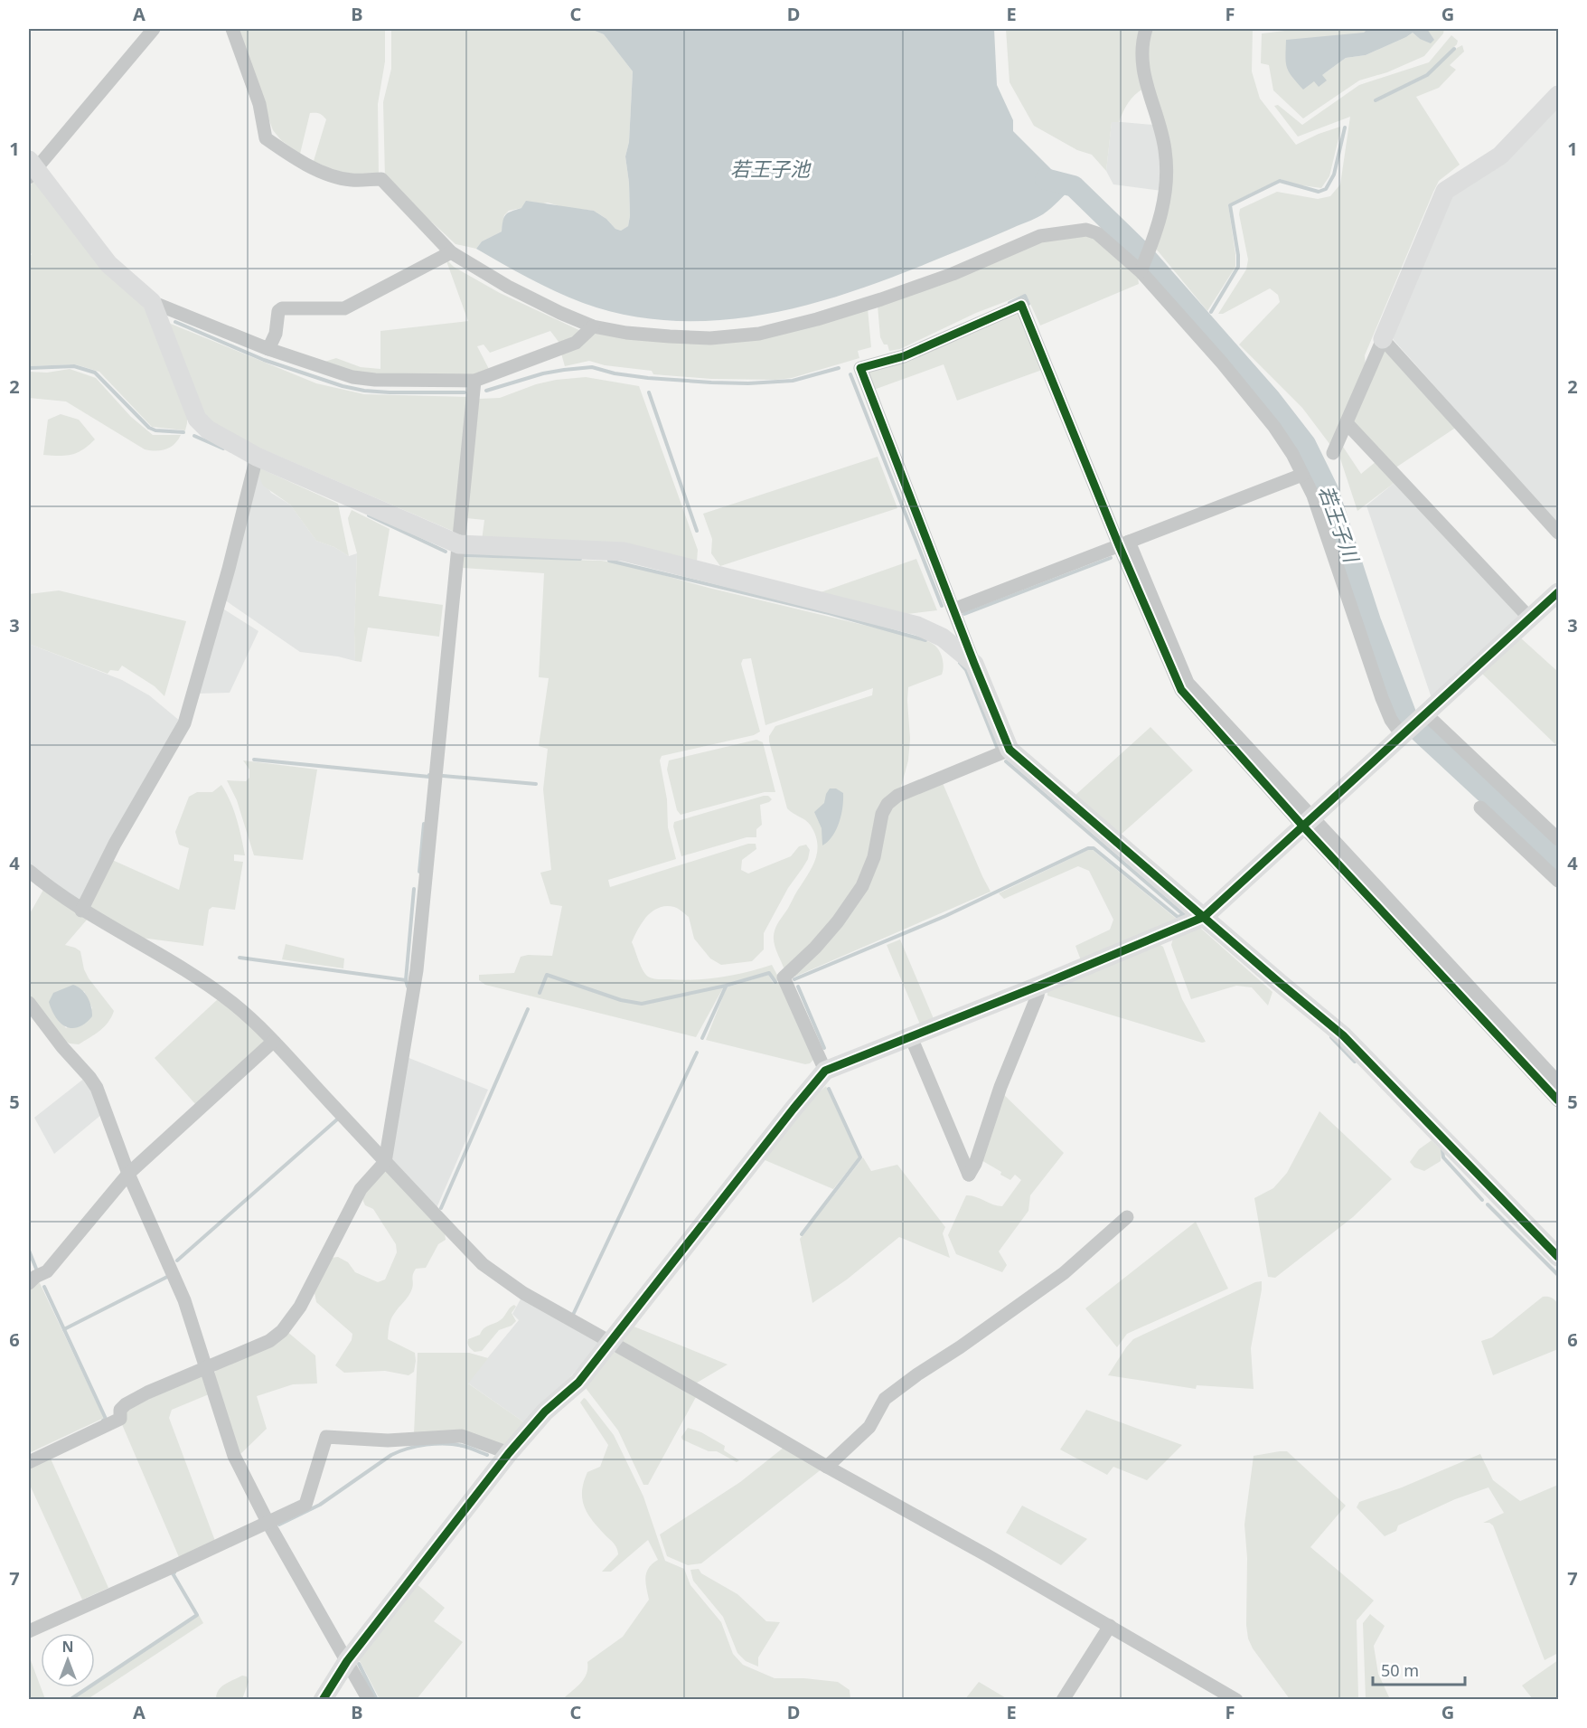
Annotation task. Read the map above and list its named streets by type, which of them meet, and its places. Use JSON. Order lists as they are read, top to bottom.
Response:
{
  "water": ["若王子池", "若王子川"],
  "scale_bar": "50 m",
  "north": "top",
  "grid": {
    "columns": [
      "A",
      "B",
      "C",
      "D",
      "E",
      "F",
      "G"
    ],
    "rows": [
      "1",
      "2",
      "3",
      "4",
      "5",
      "6",
      "7"
    ]
  }
}
